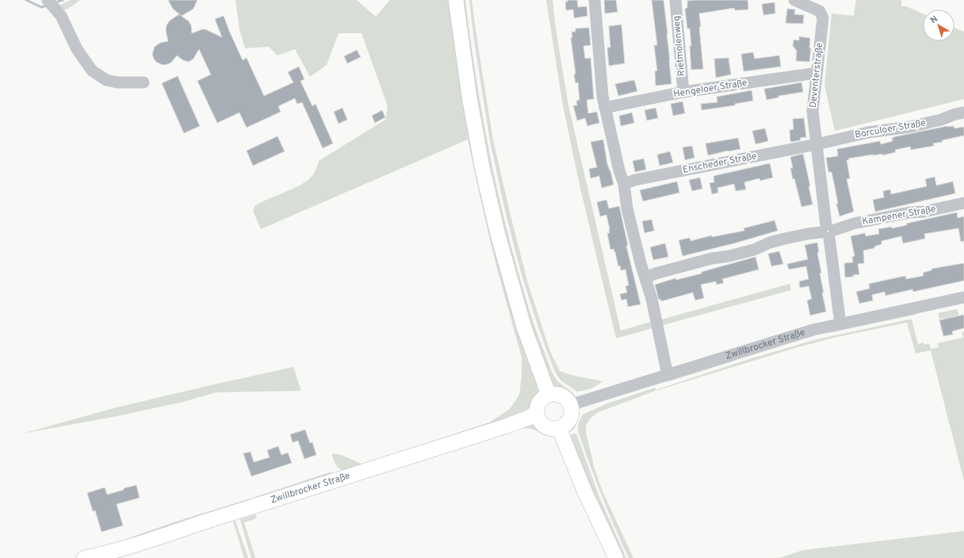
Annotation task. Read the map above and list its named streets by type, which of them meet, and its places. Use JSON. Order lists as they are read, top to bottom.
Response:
{
  "streets": {
    "main road": ["Zwillbrocker Straße"],
    "street": [
      "Rietmolenweg",
      "Deventerstraße",
      "Hengeloer Straße",
      "Borculoer Straße",
      "Enscheder Straße",
      "Kampener Straße"
    ]
  },
  "crossings": [
    ["Rietmolenweg", "Hengeloer Straße"],
    ["Deventerstraße", "Hengeloer Straße"],
    ["Deventerstraße", "Borculoer Straße"],
    ["Deventerstraße", "Enscheder Straße"],
    ["Deventerstraße", "Kampener Straße"],
    ["Deventerstraße", "Zwillbrocker Straße"],
    ["Borculoer Straße", "Enscheder Straße"]
  ],
  "north": "top left"
}
